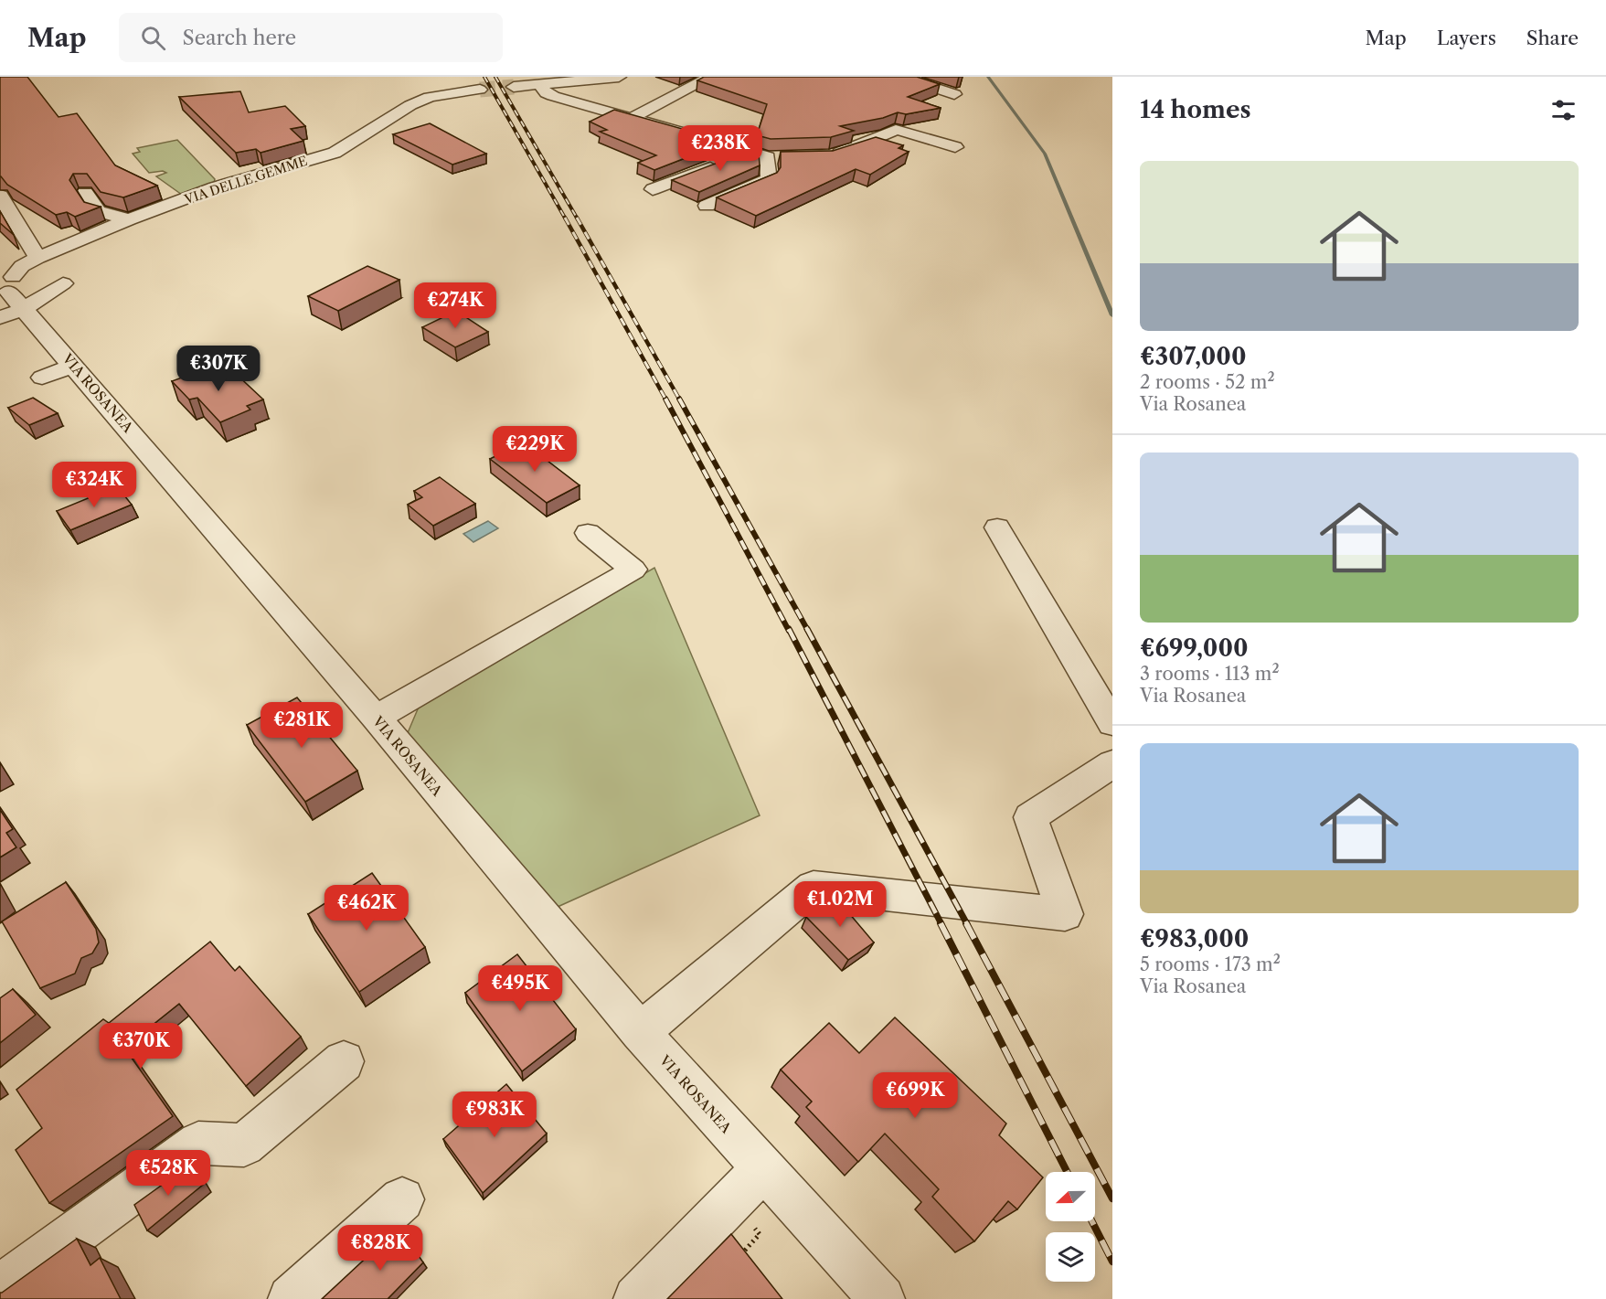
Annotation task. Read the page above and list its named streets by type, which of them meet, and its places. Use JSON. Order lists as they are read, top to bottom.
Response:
{
  "streets": {
    "street": ["VIA DELLE GEMME", "VIA ROSANEA"]
  },
  "crossings": [
    ["VIA DELLE GEMME", "VIA ROSANEA"]
  ],
  "north": "left",
  "page": {
    "header": "Map",
    "search": "Search here",
    "nav": ["Map", "Layers", "Share"],
    "heading": "14 homes",
    "price": [
      "€238K",
      "€274K",
      "€307K",
      "€229K",
      "€324K",
      "€281K",
      "€1.02M",
      "€462K",
      "€495K",
      "€370K",
      "€699K",
      "€983K",
      "€528K",
      "€828K"
    ],
    "list": [
      {
        "name": "€307,000",
        "note": "2 rooms · 52 m² · Via Rosanea"
      },
      {
        "name": "€699,000",
        "note": "3 rooms · 113 m² · Via Rosanea"
      },
      {
        "name": "€983,000",
        "note": "5 rooms · 173 m² · Via Rosanea"
      }
    ]
  }
}
